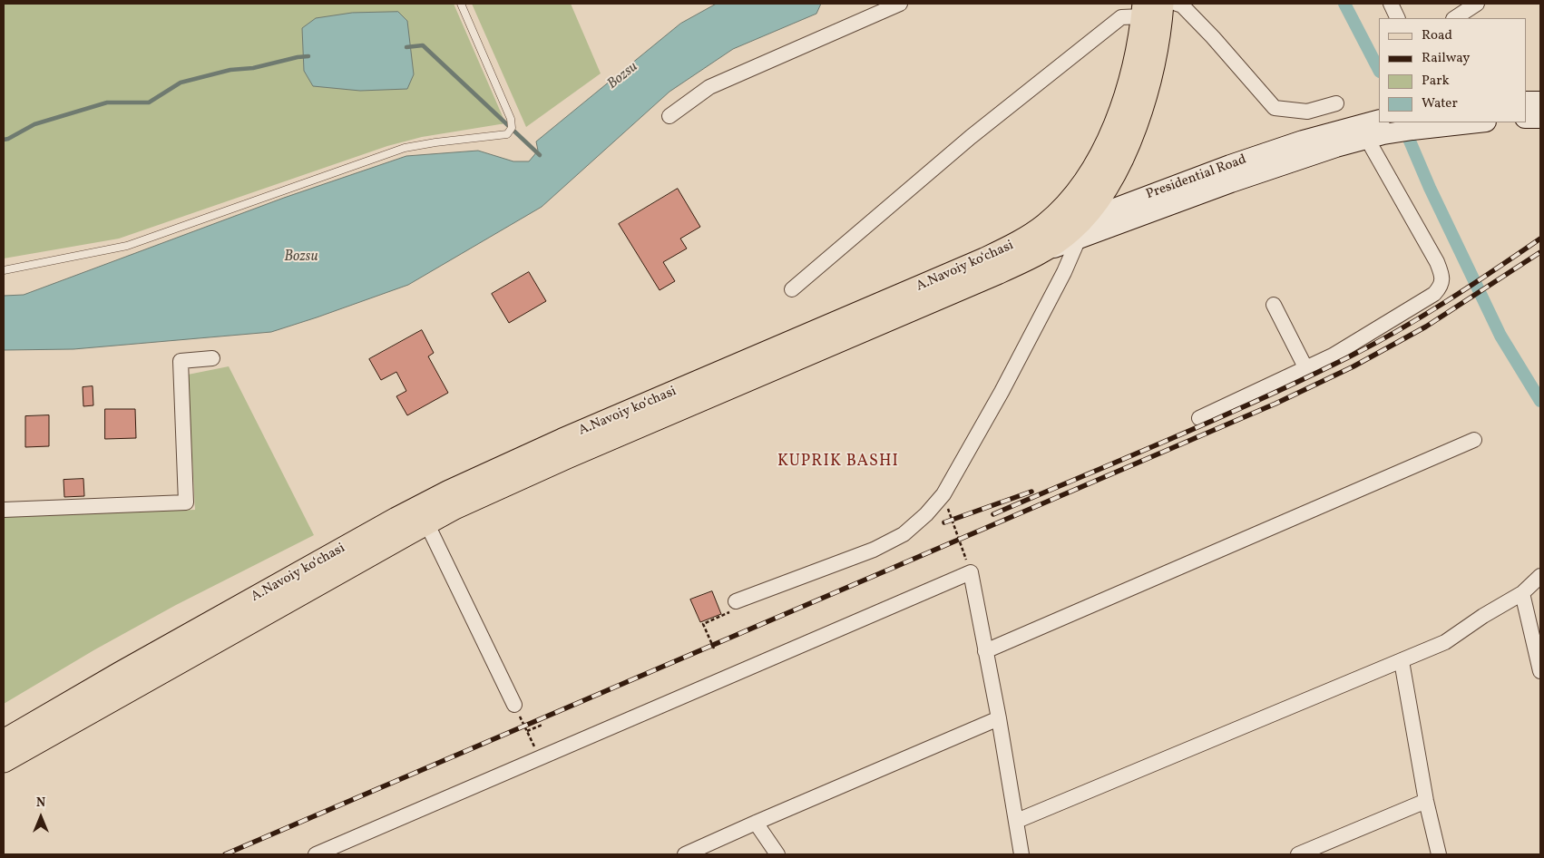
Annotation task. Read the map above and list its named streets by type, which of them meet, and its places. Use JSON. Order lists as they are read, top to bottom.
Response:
{
  "streets": {
    "street": ["Presidential Road"]
  },
  "districts": ["KUPRIK BASHI"],
  "water": ["Bozsu"],
  "legend": [
    "Road",
    "Railway",
    "Park",
    "Water"
  ],
  "north": "top"
}
